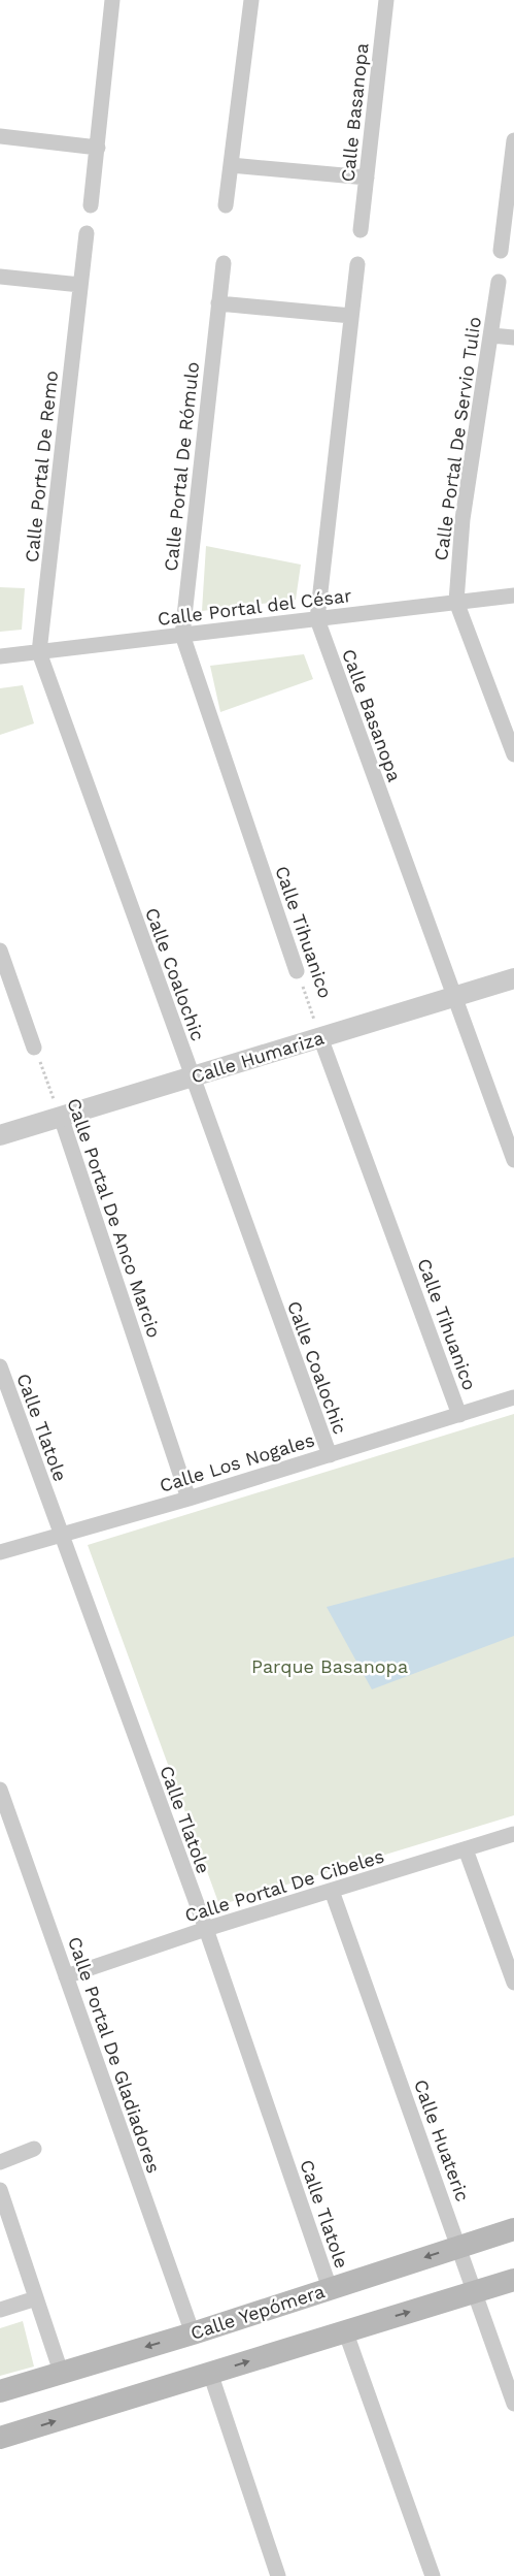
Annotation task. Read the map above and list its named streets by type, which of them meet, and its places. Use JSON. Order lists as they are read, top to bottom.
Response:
{
  "streets": {
    "main road": ["Calle Yepómera"],
    "street": [
      "Calle Basanopa",
      "Calle Portal De Servio Tulio",
      "Calle Portal De Remo",
      "Calle Portal De Rómulo",
      "Calle Portal del César",
      "Calle Tihuanico",
      "Calle Coalochic",
      "Calle Humariza",
      "Calle Portal De Anco Marcio",
      "Calle Tlatole",
      "Calle Los Nogales",
      "Calle Portal De Cibeles",
      "Calle Portal De Gladiadores",
      "Calle Huateric"
    ]
  },
  "crossings": [
    ["Calle Basanopa", "Calle Portal del César"],
    ["Calle Basanopa", "Calle Humariza"],
    ["Calle Portal De Servio Tulio", "Calle Portal del César"],
    ["Calle Portal De Remo", "Calle Portal del César"],
    ["Calle Portal De Remo", "Calle Coalochic"],
    ["Calle Portal De Rómulo", "Calle Portal del César"],
    ["Calle Portal De Rómulo", "Calle Tihuanico"],
    ["Calle Portal del César", "Calle Tihuanico"],
    ["Calle Portal del César", "Calle Coalochic"],
    ["Calle Tihuanico", "Calle Humariza"],
    ["Calle Tihuanico", "Calle Los Nogales"],
    ["Calle Coalochic", "Calle Humariza"],
    ["Calle Coalochic", "Calle Los Nogales"],
    ["Calle Humariza", "Calle Portal De Anco Marcio"],
    ["Calle Portal De Anco Marcio", "Calle Los Nogales"],
    ["Calle Tlatole", "Calle Los Nogales"],
    ["Calle Tlatole", "Calle Portal De Cibeles"],
    ["Calle Tlatole", "Calle Yepómera"],
    ["Calle Portal De Cibeles", "Calle Portal De Gladiadores"],
    ["Calle Portal De Cibeles", "Calle Huateric"],
    ["Calle Portal De Gladiadores", "Calle Yepómera"],
    ["Calle Huateric", "Calle Yepómera"]
  ],
  "parks": ["Parque Basanopa"]
}
